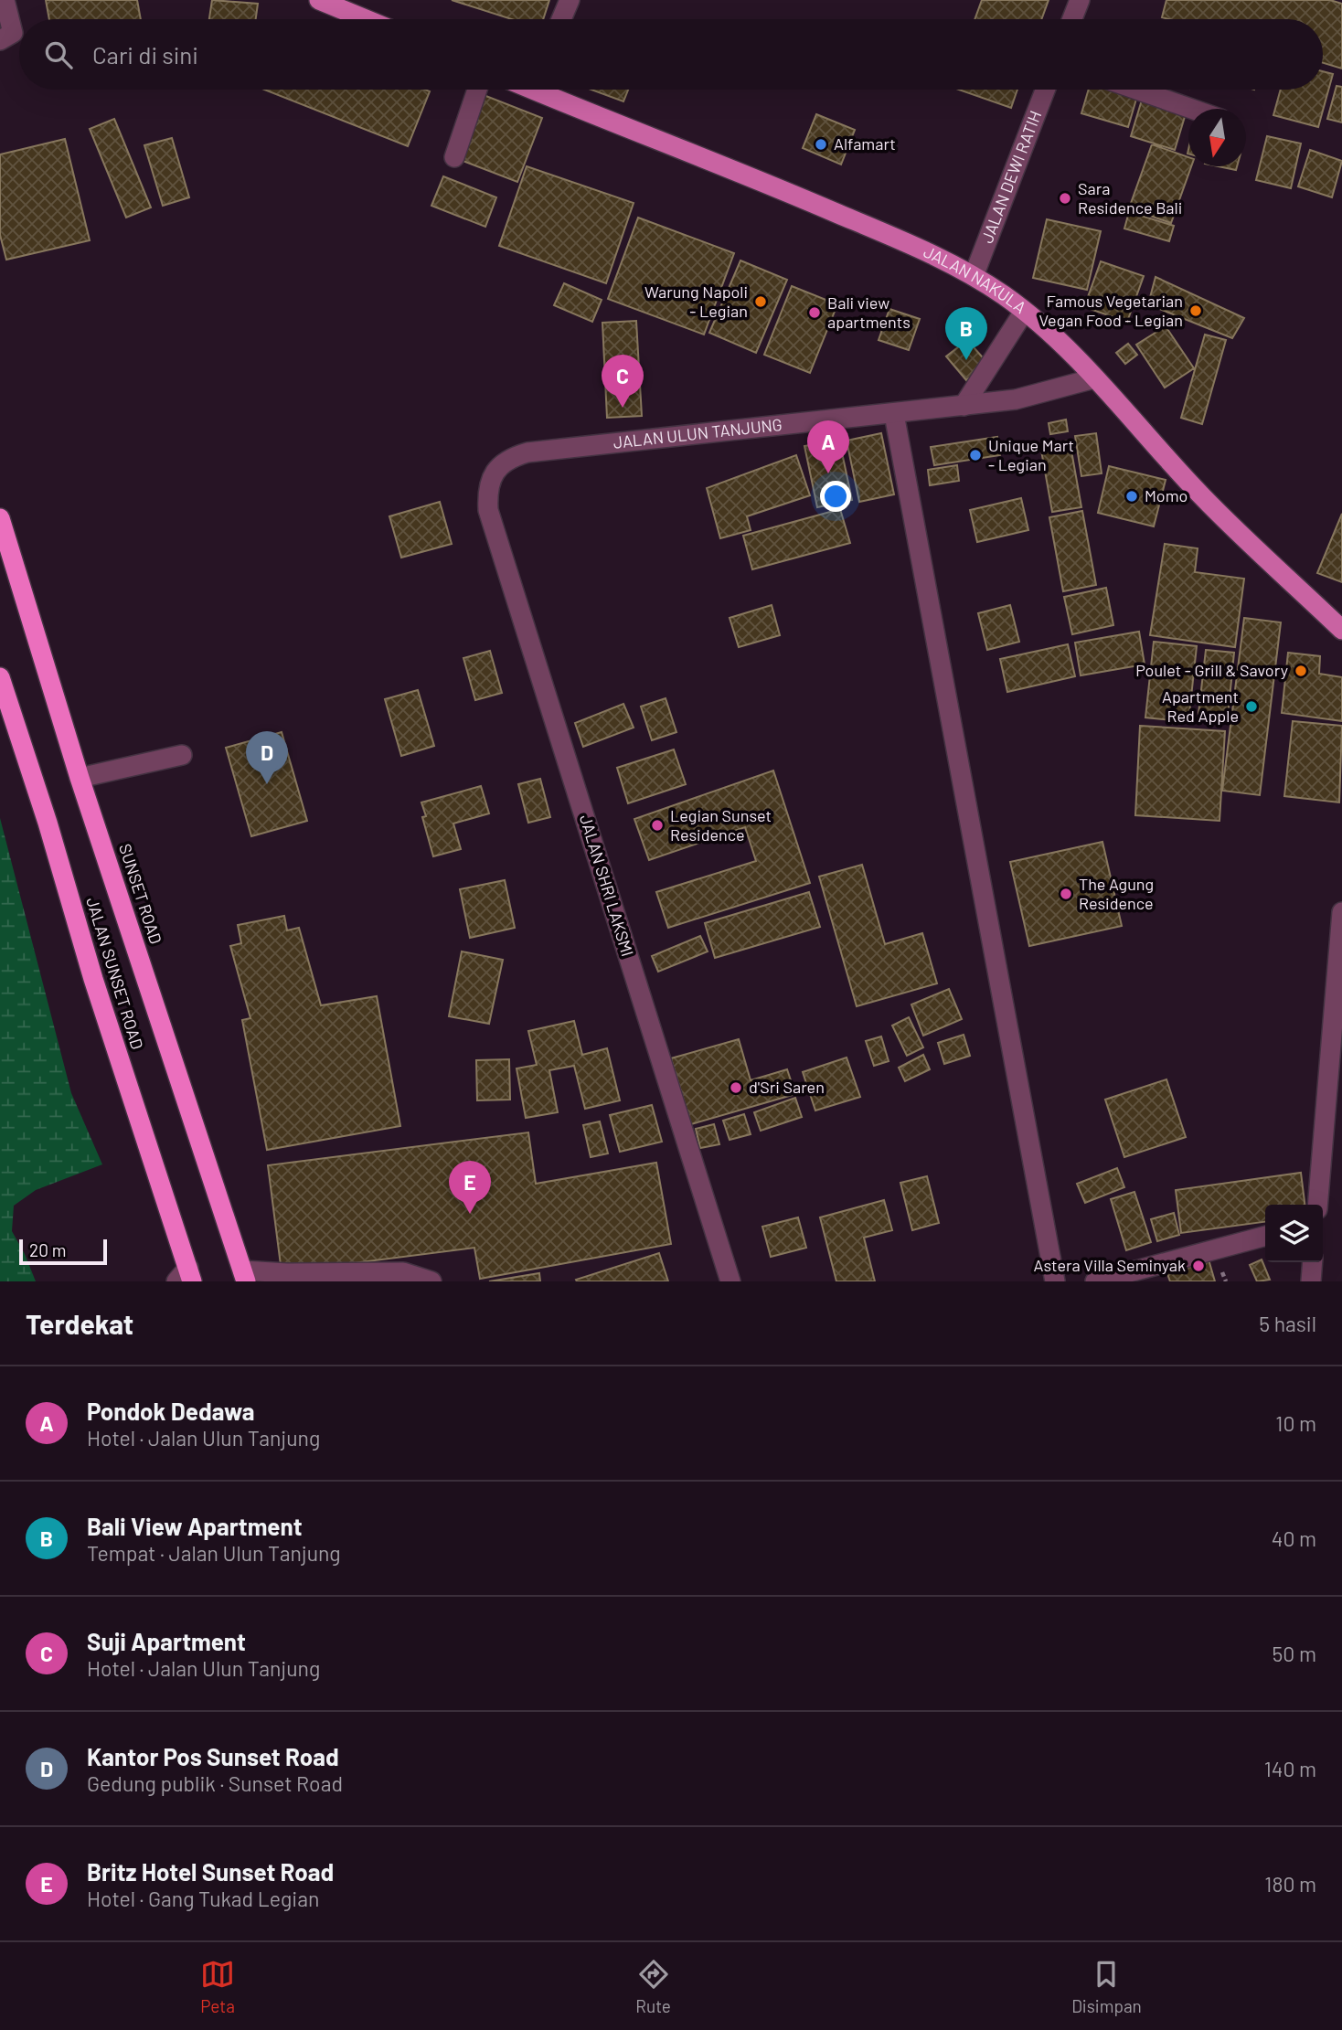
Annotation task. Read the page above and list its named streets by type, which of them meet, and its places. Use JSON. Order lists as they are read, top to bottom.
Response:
{
  "streets": {
    "highway": ["SUNSET ROAD", "JALAN SUNSET ROAD"],
    "main road": ["JALAN NAKULA"],
    "street": ["JALAN DEWI RATIH", "JALAN ULUN TANJUNG", "JALAN SHRI LAKSMI"]
  },
  "crossings": [
    ["JALAN DEWI RATIH", "JALAN NAKULA"],
    ["JALAN NAKULA", "JALAN ULUN TANJUNG"],
    ["JALAN ULUN TANJUNG", "JALAN SHRI LAKSMI"]
  ],
  "places": [
    "Alfamart",
    "Sara Residence Bali",
    "Warung Napoli - Legian",
    "Famous Vegetarian Vegan Food - Legian",
    "Bali view apartments",
    "Unique Mart - Legian",
    "Momo",
    "Poulet - Grill & Savory",
    "Apartment Red Apple",
    "Legian Sunset Residence",
    "The Agung Residence",
    "d'Sri Saren",
    "Astera Villa Seminyak"
  ],
  "scale_bar": "20 m",
  "north": "bottom",
  "page": {
    "search": "Cari di sini",
    "pins": [
      "B",
      "C",
      "A",
      "D",
      "E"
    ],
    "scale": "20 m",
    "heading": ["Terdekat", "5 hasil"],
    "list": [
      {
        "mark": "A",
        "name": "Pondok Dedawa",
        "note": "Hotel · Jalan Ulun Tanjung",
        "value": "10 m"
      },
      {
        "mark": "B",
        "name": "Bali View Apartment",
        "note": "Tempat · Jalan Ulun Tanjung",
        "value": "40 m"
      },
      {
        "mark": "C",
        "name": "Suji Apartment",
        "note": "Hotel · Jalan Ulun Tanjung",
        "value": "50 m"
      },
      {
        "mark": "D",
        "name": "Kantor Pos Sunset Road",
        "note": "Gedung publik · Sunset Road",
        "value": "140 m"
      },
      {
        "mark": "E",
        "name": "Britz Hotel Sunset Road",
        "note": "Hotel · Gang Tukad Legian",
        "value": "180 m"
      }
    ],
    "nav": ["Peta", "Rute", "Disimpan"]
  }
}
